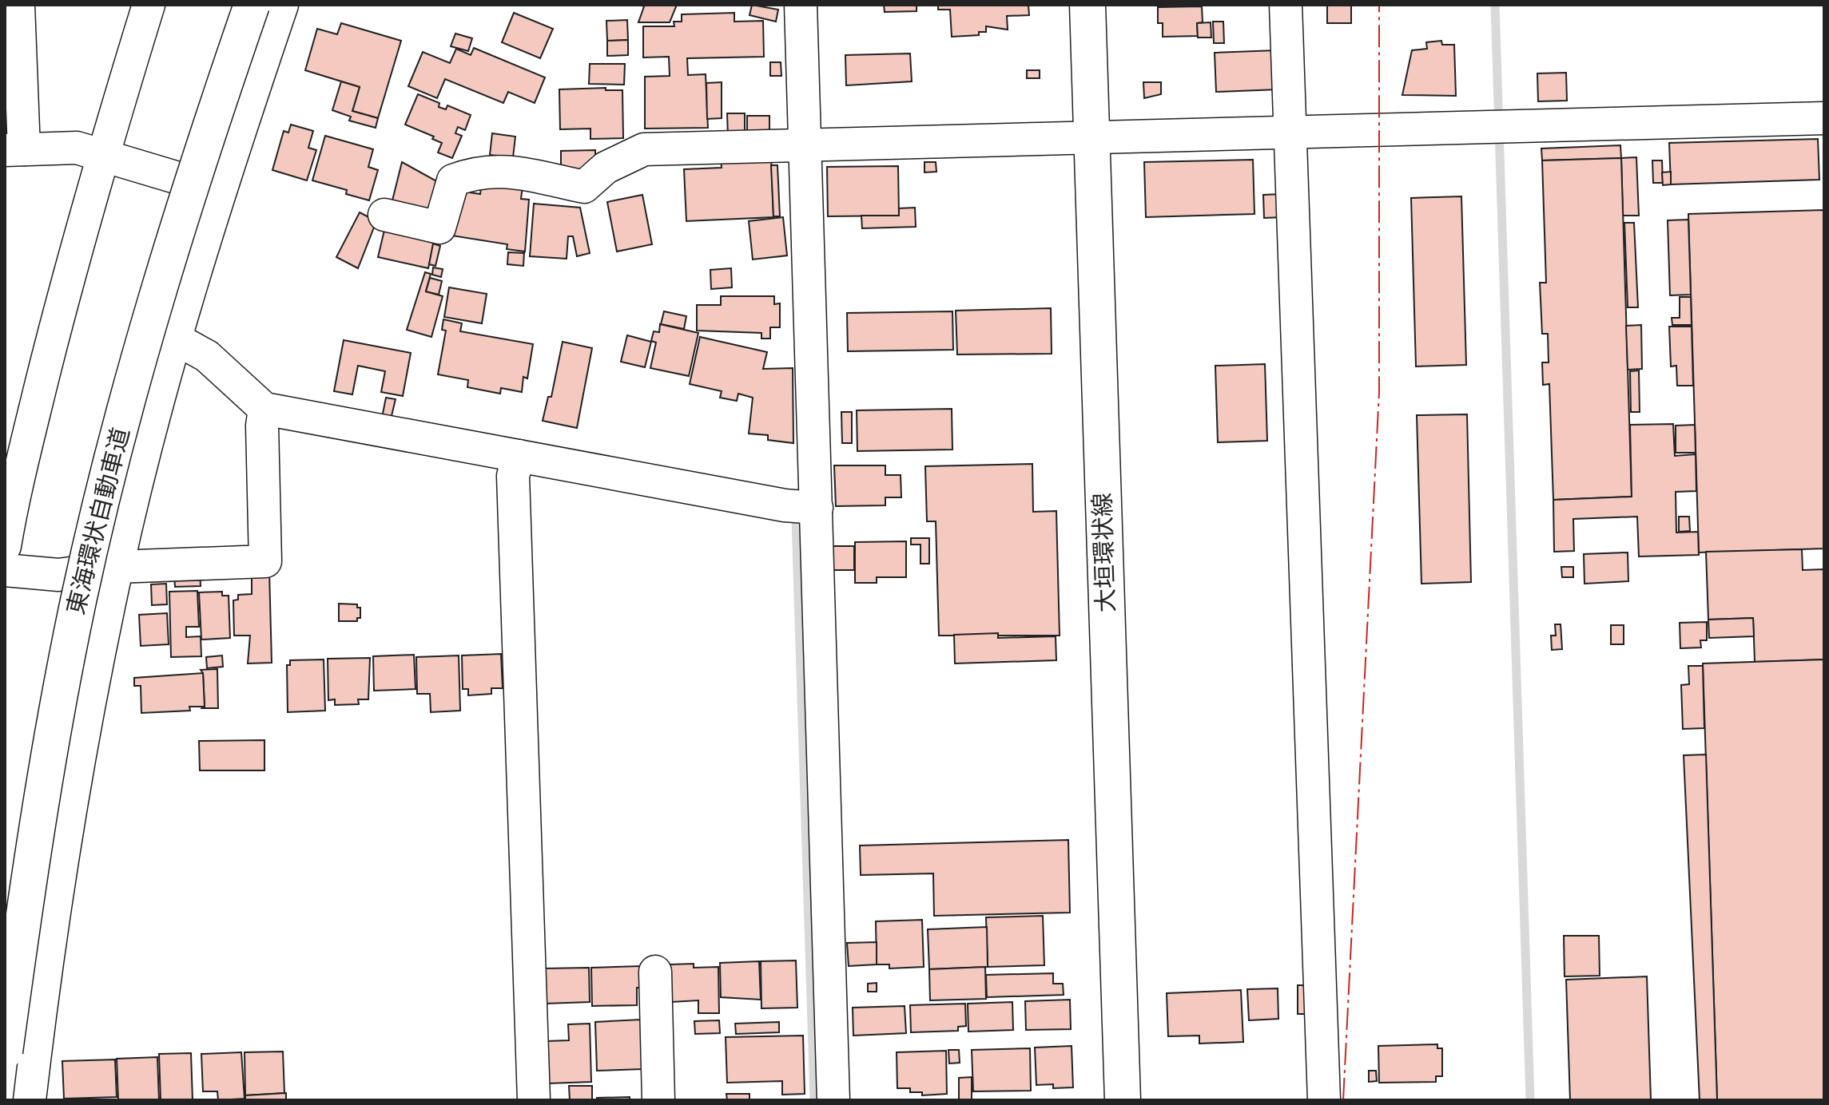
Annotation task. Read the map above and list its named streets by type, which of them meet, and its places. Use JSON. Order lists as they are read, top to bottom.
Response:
{
  "streets": {
    "main road": ["東海環状自動車道", "大垣環状線"]
  }
}
